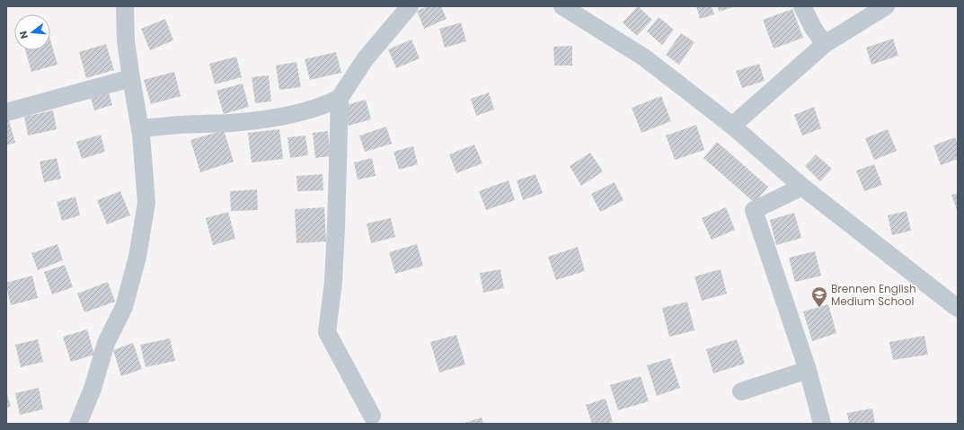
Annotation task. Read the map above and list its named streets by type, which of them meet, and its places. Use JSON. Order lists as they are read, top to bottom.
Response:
{
  "places": {
    "school or university": ["Brennen English Medium School"]
  },
  "north": "left"
}
